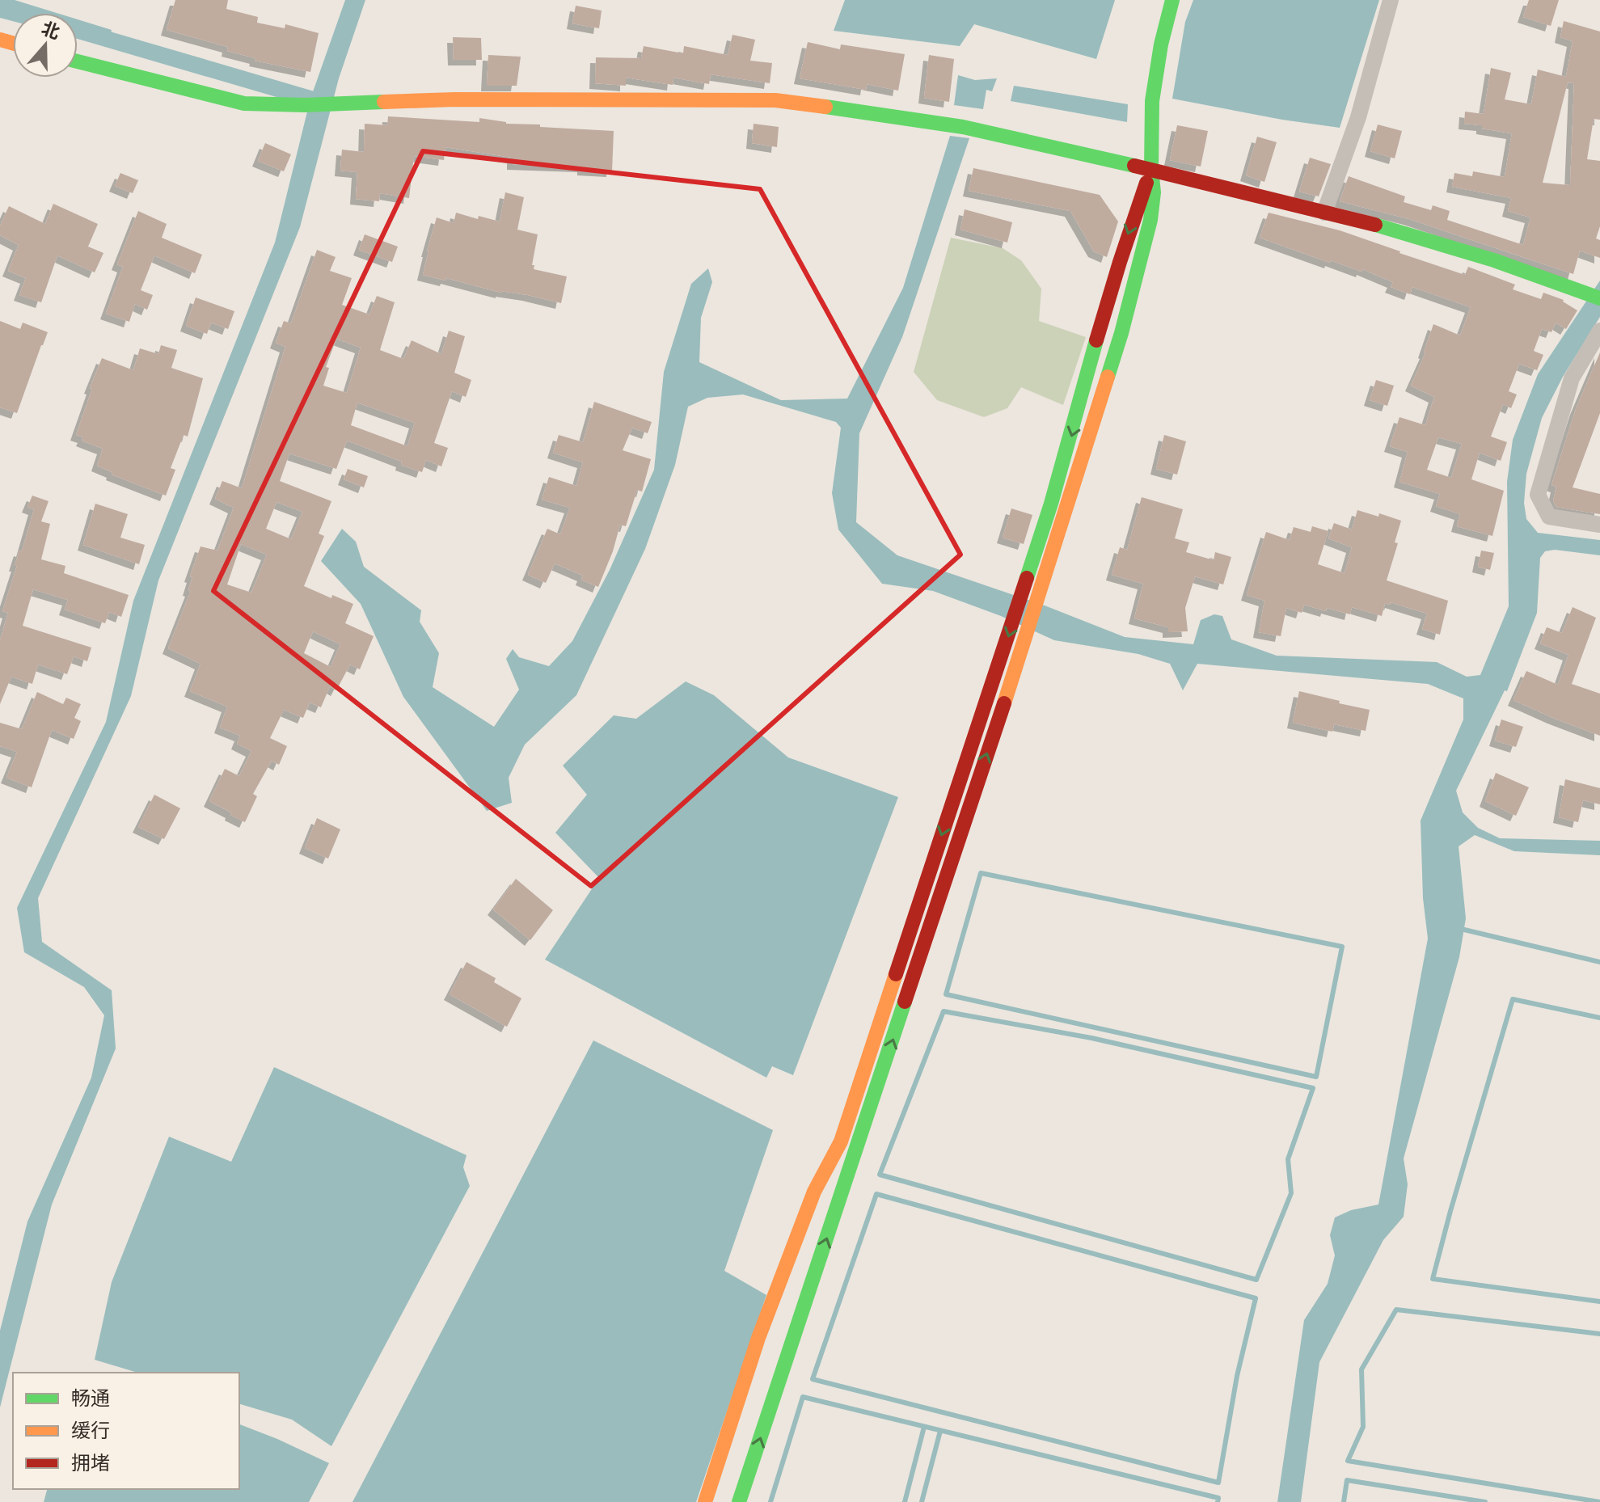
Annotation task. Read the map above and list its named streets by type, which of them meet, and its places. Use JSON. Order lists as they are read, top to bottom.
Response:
{
  "legend": ["畅通", "缓行", "拥堵"],
  "north": "top"
}
